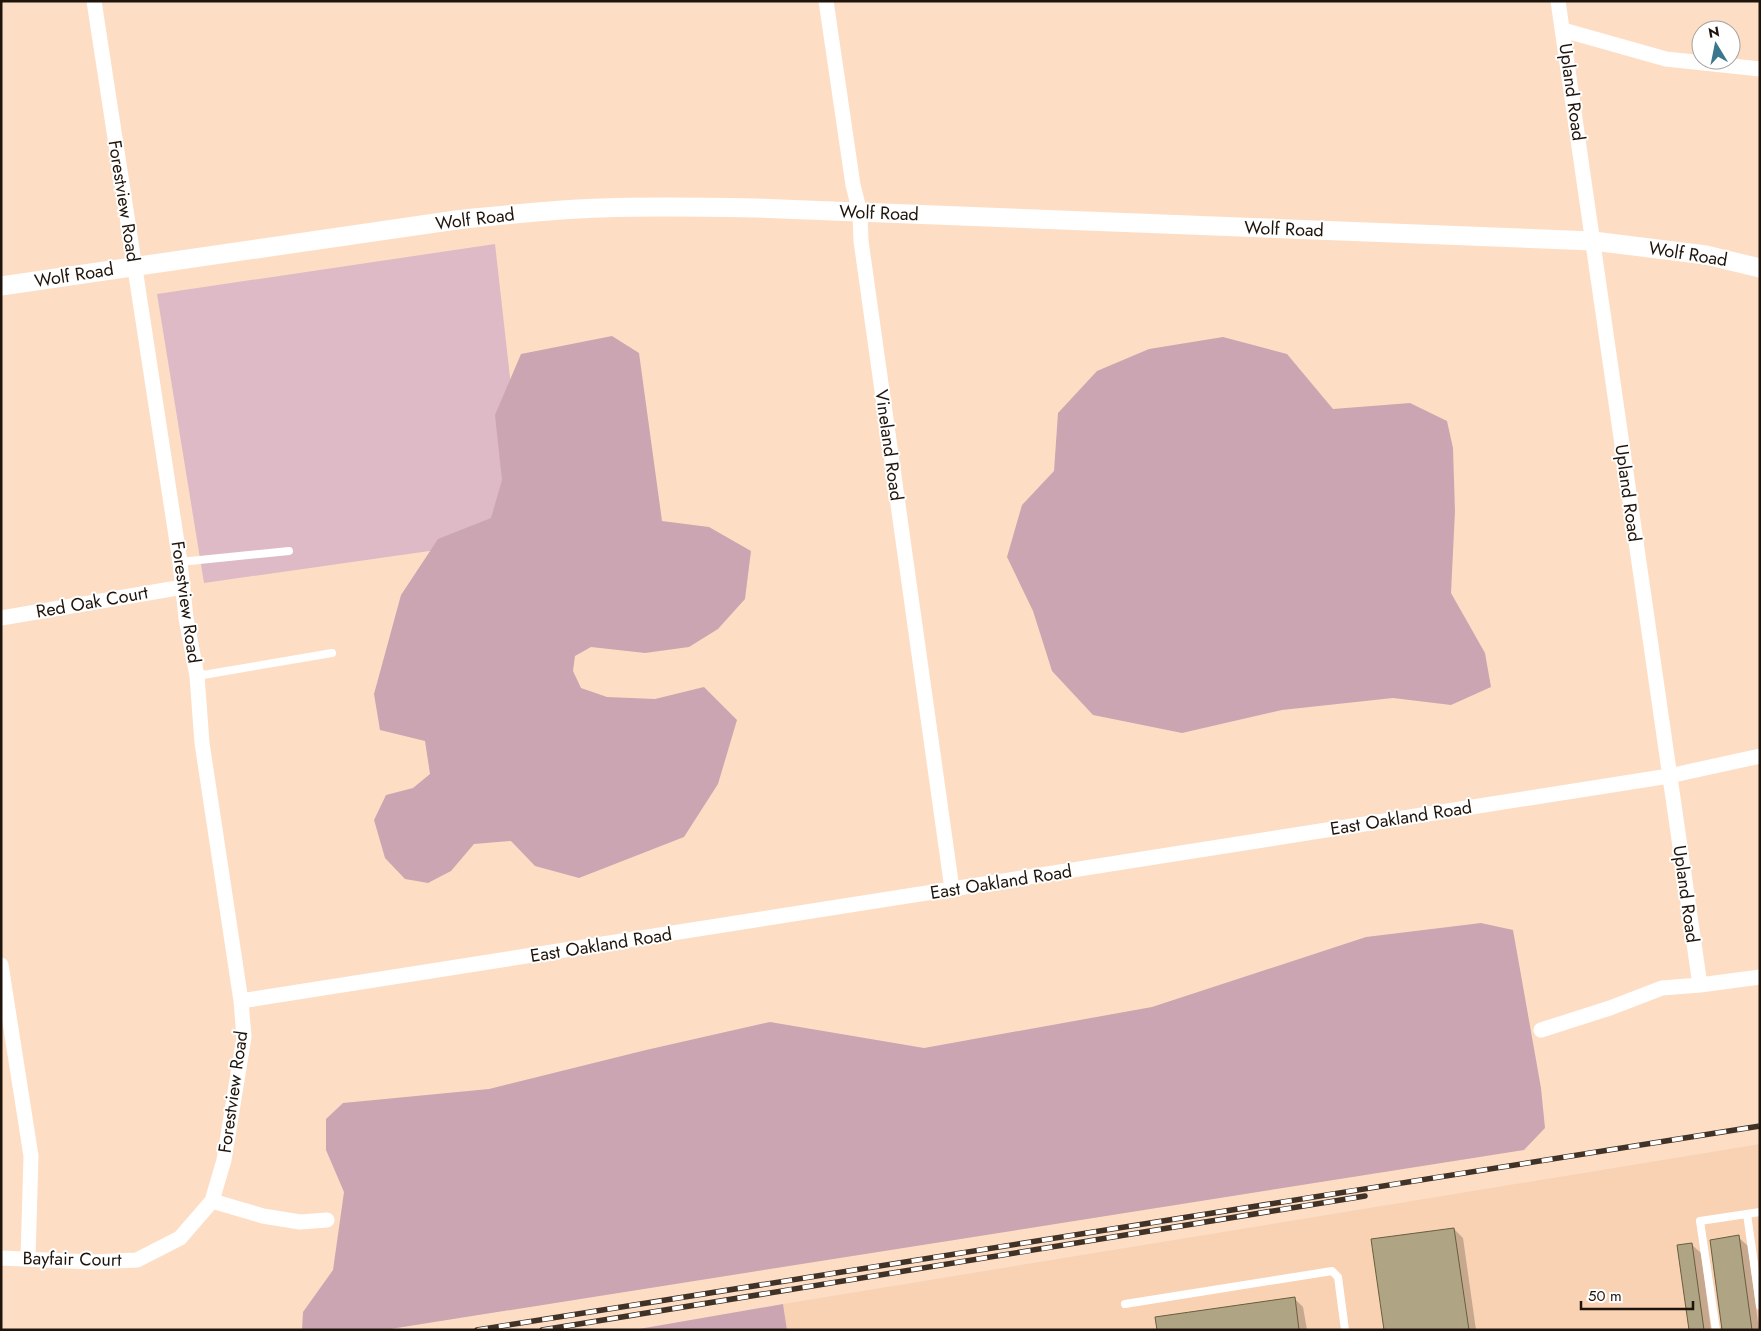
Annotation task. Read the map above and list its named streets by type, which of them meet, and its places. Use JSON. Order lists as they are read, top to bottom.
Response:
{
  "streets": {
    "street": [
      "Upland Road",
      "Forestview Road",
      "Wolf Road",
      "Vineland Road",
      "Red Oak Court",
      "East Oakland Road",
      "Bayfair Court"
    ]
  },
  "crossings": [
    ["Upland Road", "Wolf Road"],
    ["Upland Road", "East Oakland Road"],
    ["Forestview Road", "Wolf Road"],
    ["Forestview Road", "Red Oak Court"],
    ["Forestview Road", "East Oakland Road"],
    ["Forestview Road", "Bayfair Court"],
    ["Wolf Road", "Vineland Road"],
    ["Vineland Road", "East Oakland Road"]
  ],
  "scale_bar": "50 m",
  "north": "top"
}
